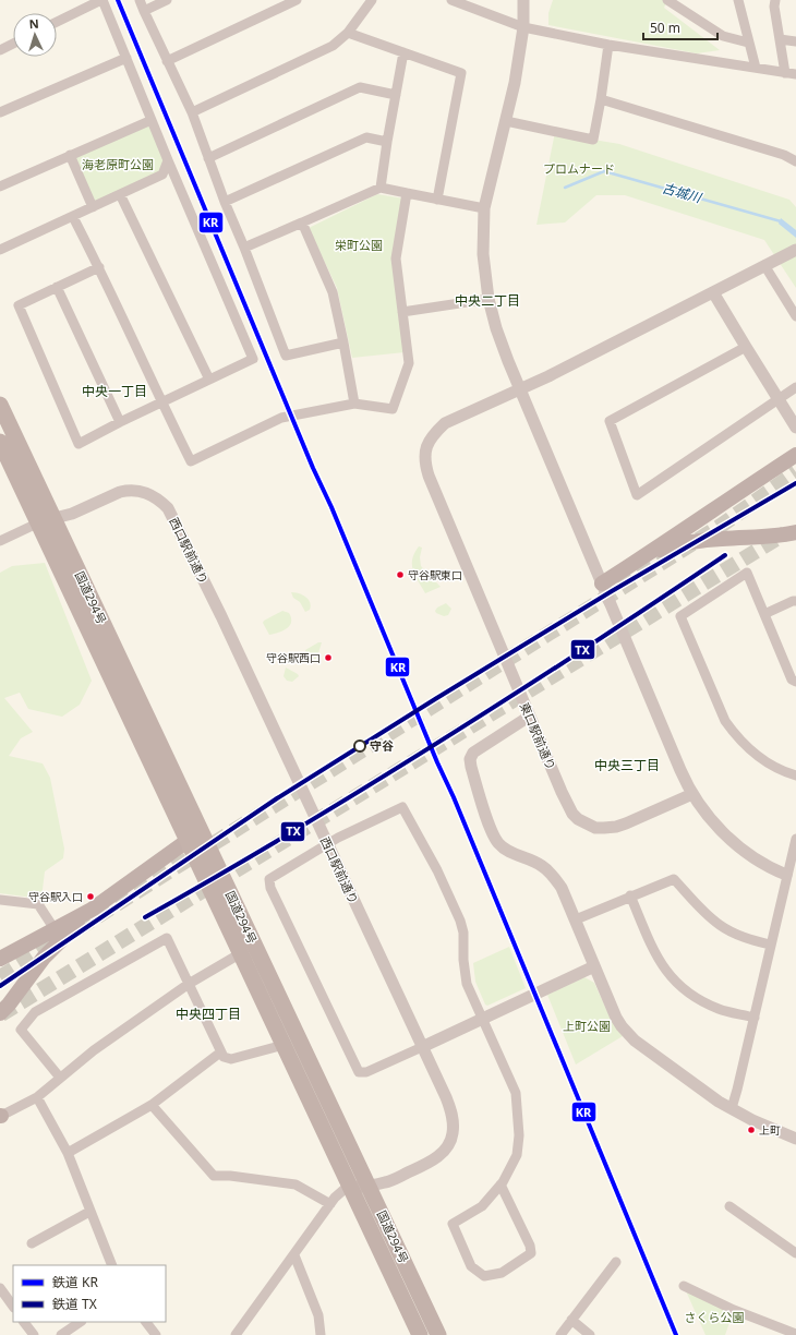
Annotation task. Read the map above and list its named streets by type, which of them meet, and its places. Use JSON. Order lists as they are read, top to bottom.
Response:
{
  "streets": {
    "highway": ["国道294号"],
    "street": ["西口駅前通り", "東口駅前通り"]
  },
  "crossings": [
    ["西口駅前通り", "国道294号"]
  ],
  "districts": [
    "中央二丁目",
    "中央一丁目",
    "中央三丁目",
    "中央四丁目"
  ],
  "water": ["古城川"],
  "parks": [
    "海老原町公園",
    "プロムナード",
    "栄町公園",
    "上町公園",
    "さくら公園"
  ],
  "places": [
    "守谷駅東口",
    "守谷駅西口",
    "守谷",
    "守谷駅入口",
    "上町"
  ],
  "lines": ["rail line KR", "rail line TX"],
  "legend": ["鉄道 KR", "鉄道 TX"],
  "scale_bar": "50 m",
  "north": "top"
}
